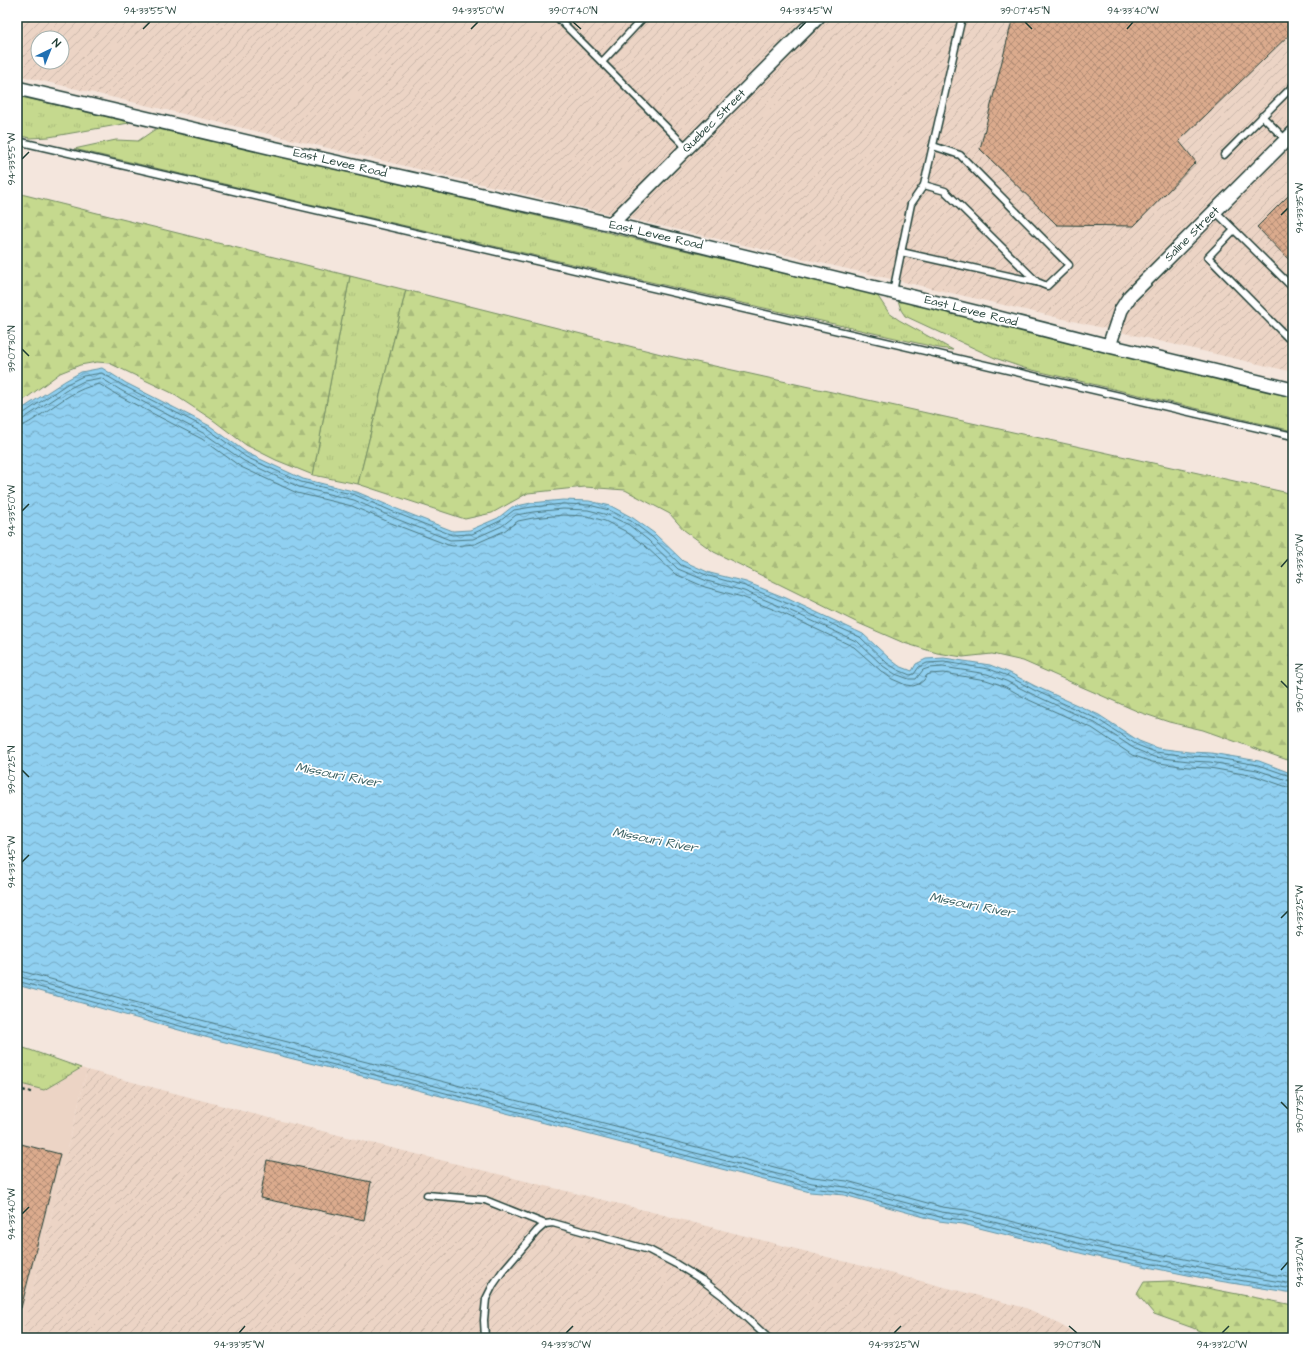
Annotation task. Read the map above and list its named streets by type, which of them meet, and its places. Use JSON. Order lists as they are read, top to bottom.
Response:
{
  "streets": {
    "street": ["Quebec Street", "East Levee Road", "Saline Street"]
  },
  "crossings": [
    ["Quebec Street", "East Levee Road"],
    ["East Levee Road", "Saline Street"]
  ],
  "water": ["Missouri River"],
  "north": "top right",
  "coordinates": [
    "94°33'55\"W",
    "94°33'50\"W",
    "39°07'40\"N",
    "94°33'45\"W",
    "39°07'45\"N",
    "94°33'40\"W",
    "94°33'35\"W",
    "39°07'30\"N",
    "94°33'30\"W",
    "39°07'25\"N",
    "94°33'25\"W",
    "39°07'35\"N",
    "94°33'20\"W"
  ]
}
